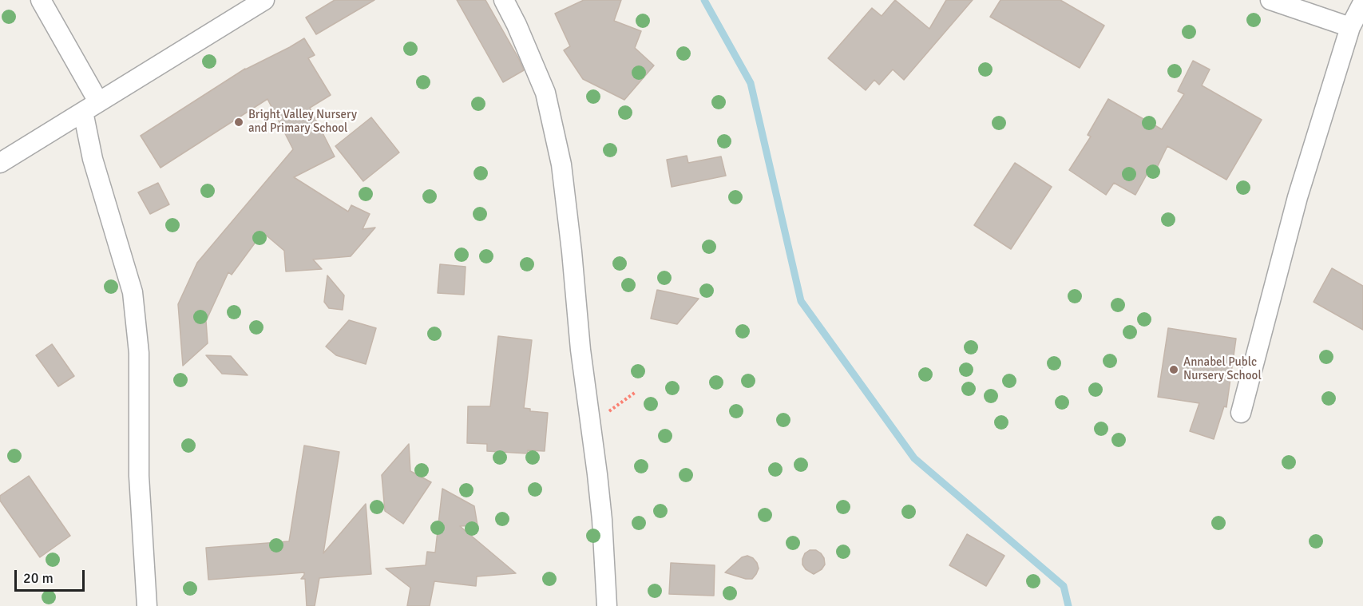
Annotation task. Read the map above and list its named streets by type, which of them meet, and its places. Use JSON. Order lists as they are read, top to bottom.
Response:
{
  "places": ["Bright Valley Nursery and Primary School", "Annabel Publc Nursery School"],
  "scale_bar": "20 m"
}
